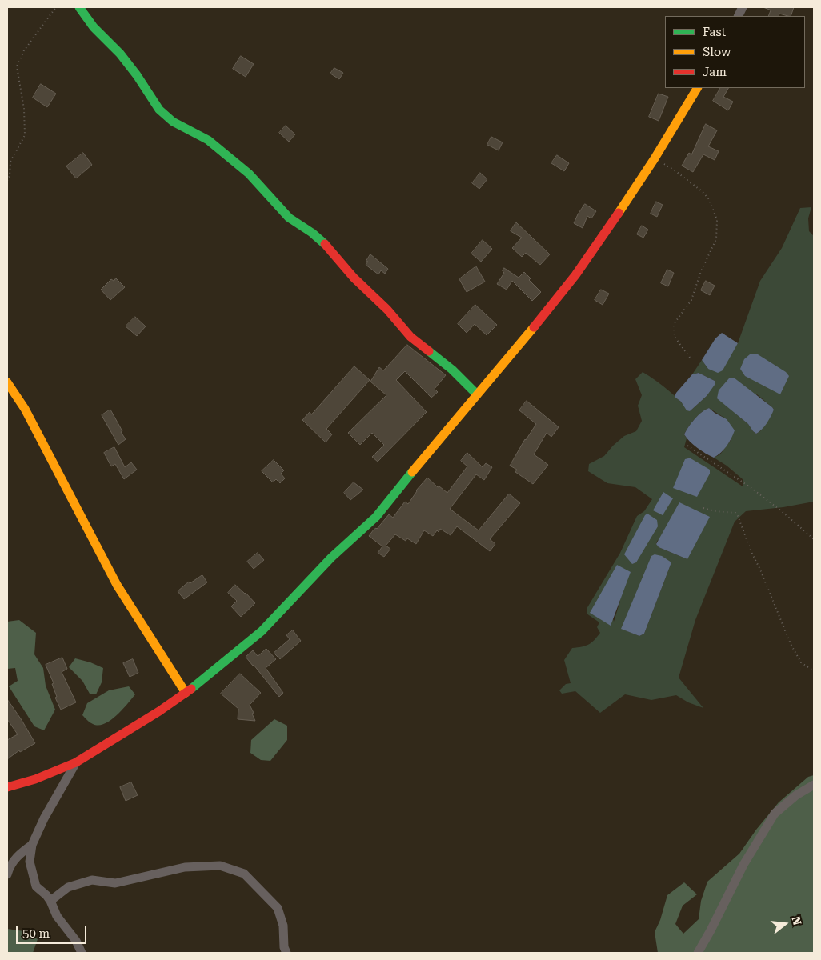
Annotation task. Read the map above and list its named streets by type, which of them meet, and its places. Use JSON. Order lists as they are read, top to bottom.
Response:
{
  "legend": ["Fast", "Slow", "Jam"],
  "scale_bar": "50 m",
  "north": "right"
}
